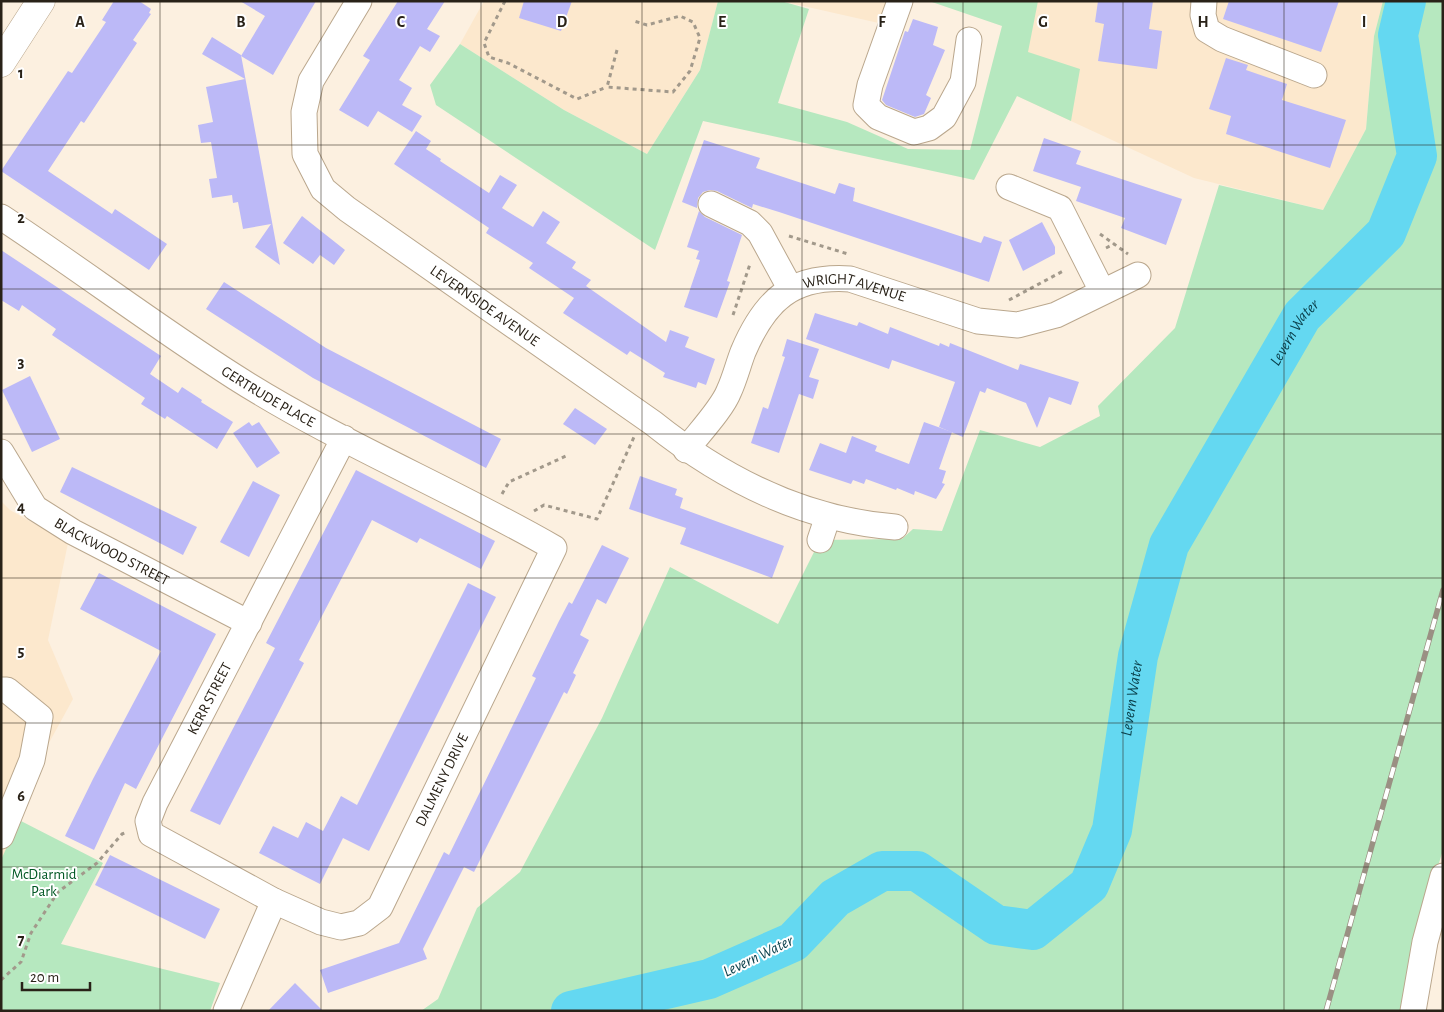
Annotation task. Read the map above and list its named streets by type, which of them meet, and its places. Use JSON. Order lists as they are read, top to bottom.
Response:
{
  "streets": {
    "street": [
      "WRIGHT AVENUE",
      "LEVERNSIDE AVENUE",
      "GERTRUDE PLACE",
      "BLACKWOOD STREET",
      "KERR STREET",
      "DALMENY DRIVE"
    ]
  },
  "crossings": [
    ["WRIGHT AVENUE", "LEVERNSIDE AVENUE"],
    ["GERTRUDE PLACE", "KERR STREET"],
    ["GERTRUDE PLACE", "DALMENY DRIVE"],
    ["BLACKWOOD STREET", "KERR STREET"]
  ],
  "water": ["Levern Water"],
  "parks": ["McDiarmid Park"],
  "scale_bar": "20 m",
  "grid": {
    "columns": [
      "A",
      "B",
      "C",
      "D",
      "E",
      "F",
      "G",
      "H",
      "I"
    ],
    "rows": [
      "1",
      "2",
      "3",
      "4",
      "5",
      "6",
      "7"
    ]
  }
}
